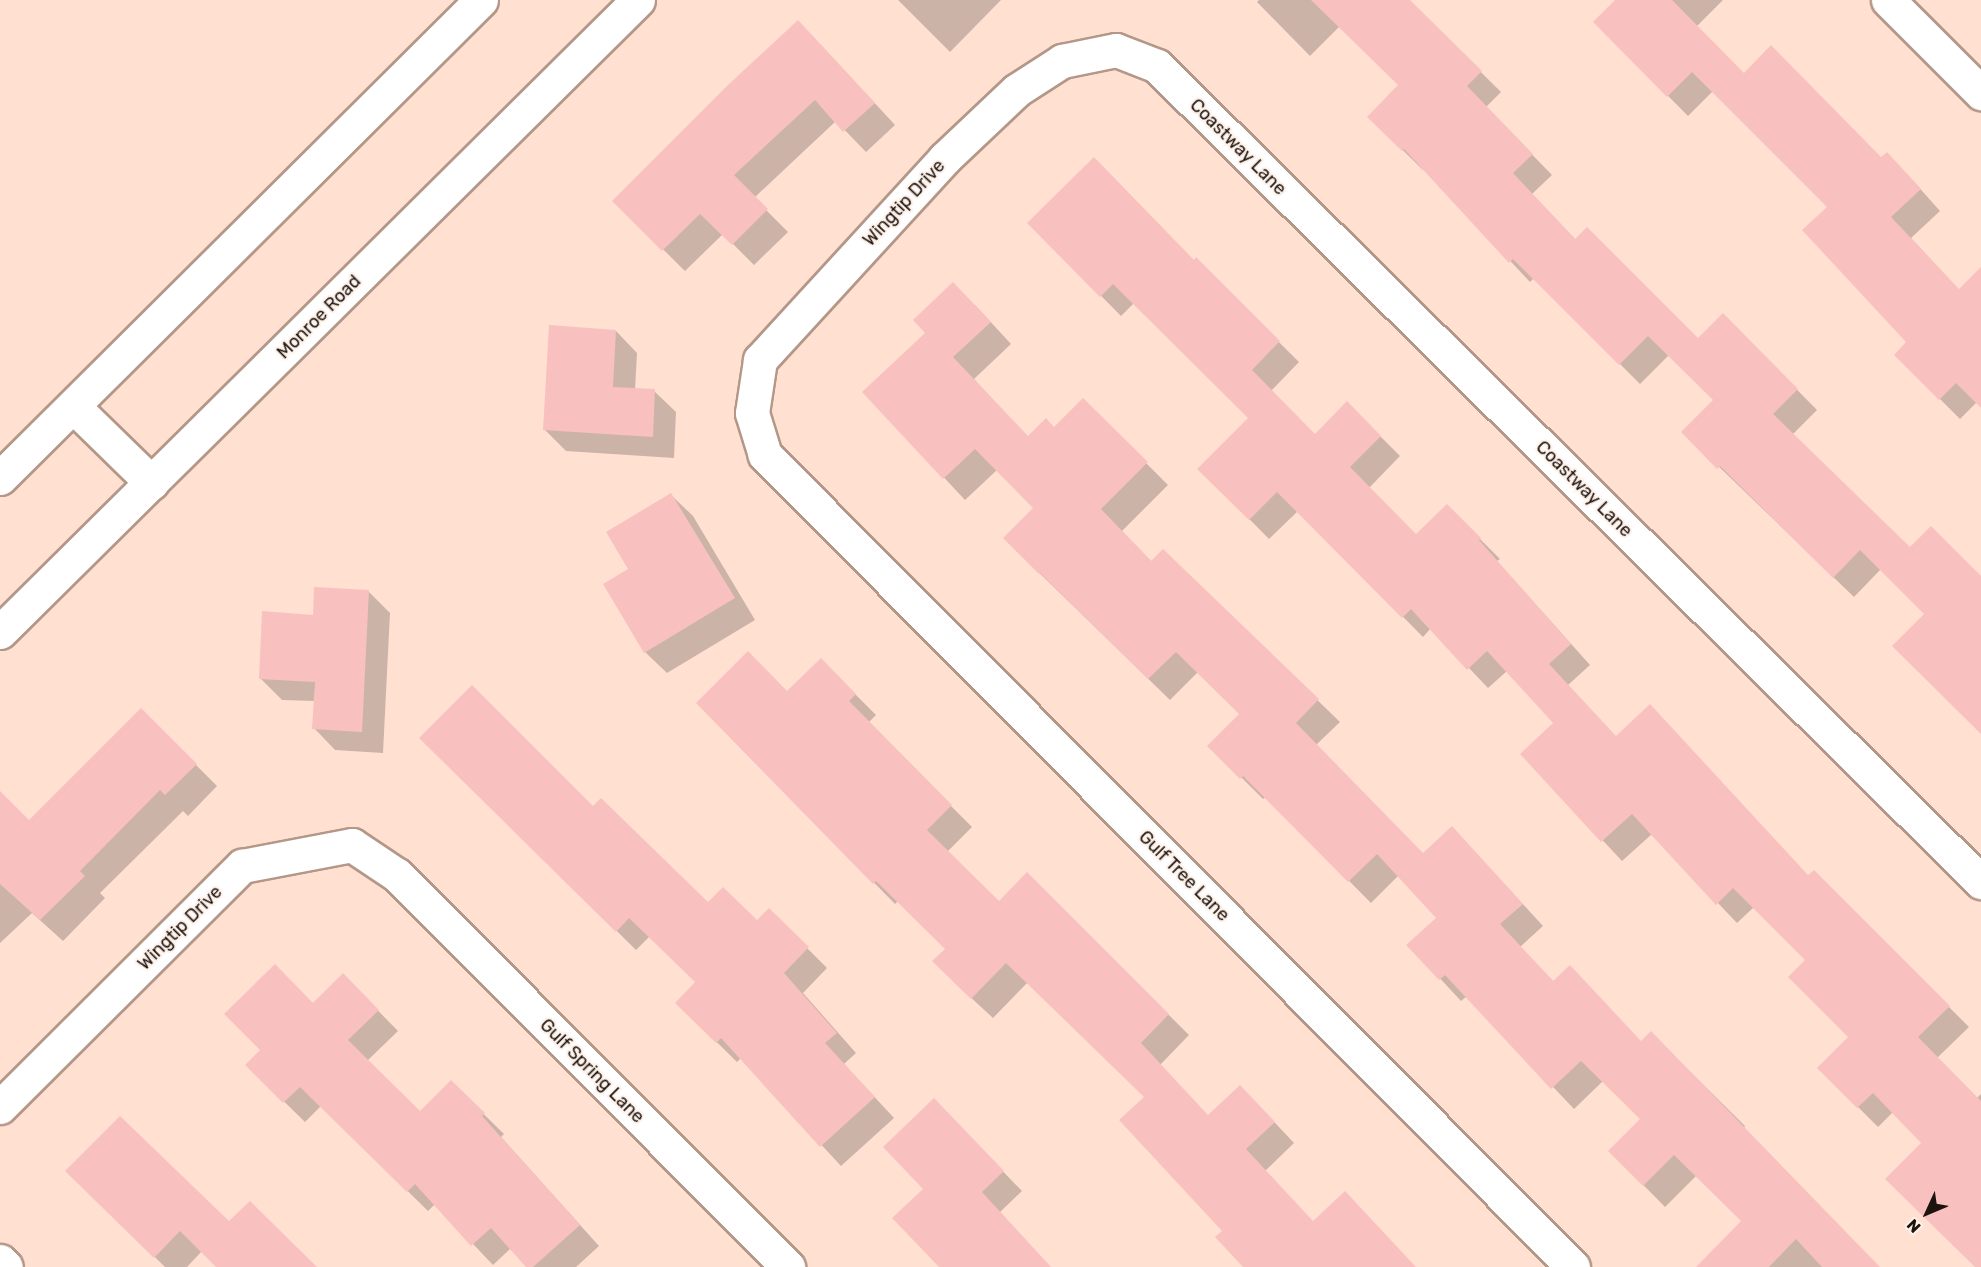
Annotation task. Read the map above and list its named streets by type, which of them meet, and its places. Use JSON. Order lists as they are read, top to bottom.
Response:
{
  "streets": {
    "street": [
      "Coastway Lane",
      "Wingtip Drive",
      "Monroe Road",
      "Gulf Tree Lane",
      "Gulf Spring Lane"
    ]
  },
  "crossings": [
    ["Coastway Lane", "Wingtip Drive"],
    ["Wingtip Drive", "Gulf Tree Lane"],
    ["Wingtip Drive", "Gulf Spring Lane"]
  ],
  "north": "bottom left"
}
